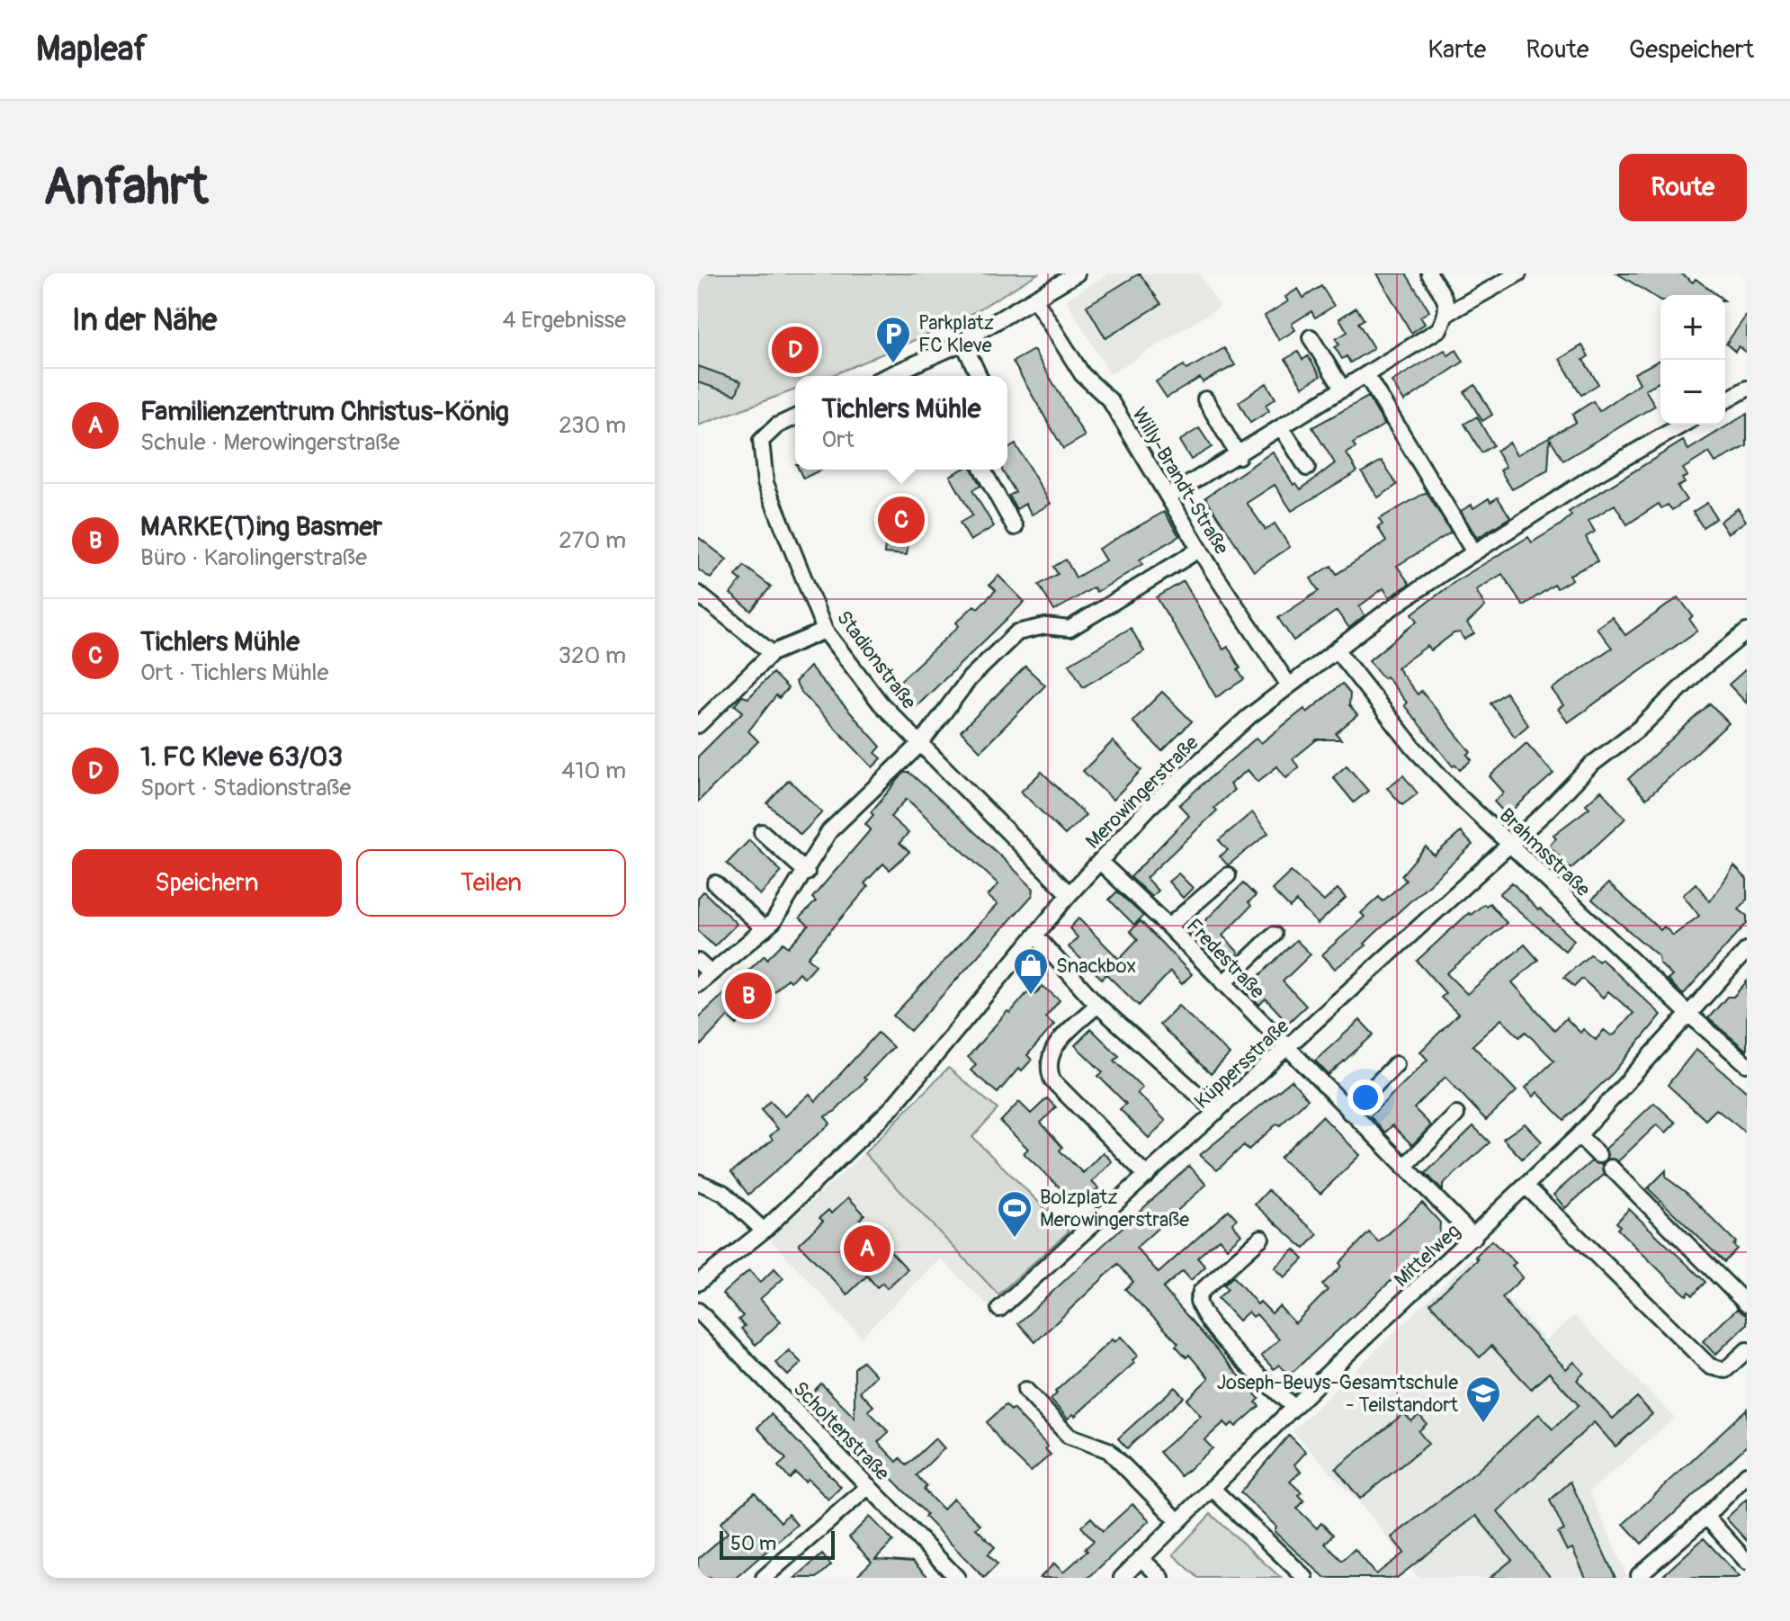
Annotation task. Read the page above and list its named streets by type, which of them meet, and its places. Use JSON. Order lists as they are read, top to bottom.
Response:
{
  "streets": {
    "street": [
      "Willy-Brandt-Straße",
      "Stadionstraße",
      "Merowingerstraße",
      "Brahmsstraße",
      "Fredestraße",
      "Küppersstraße",
      "Mittelweg",
      "Scholtenstraße"
    ]
  },
  "crossings": [
    ["Willy-Brandt-Straße", "Merowingerstraße"],
    ["Stadionstraße", "Merowingerstraße"],
    ["Merowingerstraße", "Brahmsstraße"],
    ["Merowingerstraße", "Fredestraße"],
    ["Brahmsstraße", "Küppersstraße"],
    ["Brahmsstraße", "Mittelweg"],
    ["Fredestraße", "Küppersstraße"],
    ["Fredestraße", "Mittelweg"]
  ],
  "places": {
    "parking": ["Parkplatz FC Kleve"],
    "shop": ["Snackbox"],
    "sports": ["Bolzplatz Merowingerstraße"],
    "school or university": ["Joseph-Beuys-Gesamtschule - Teilstandort"]
  },
  "scale_bar": "50 m",
  "page": {
    "header": "Mapleaf",
    "nav": ["Karte", "Route", "Gespeichert"],
    "buttons": [
      "Route",
      ["Speichern", "Teilen"]
    ],
    "title": "Anfahrt",
    "heading": ["In der Nähe", "4 Ergebnisse"],
    "map_buttons": ["+", "−"],
    "pins": [
      "D",
      "C",
      "B",
      "A"
    ],
    "list": [
      {
        "mark": "A",
        "name": "Familienzentrum Christus-König",
        "note": "Schule · Merowingerstraße",
        "value": "230 m"
      },
      {
        "mark": "B",
        "name": "MARKE(T)ing Basmer",
        "note": "Büro · Karolingerstraße",
        "value": "270 m"
      },
      {
        "mark": "C",
        "name": "Tichlers Mühle",
        "note": "Ort · Tichlers Mühle",
        "value": "320 m"
      },
      {
        "mark": "D",
        "name": "1. FC Kleve 63/03",
        "note": "Sport · Stadionstraße",
        "value": "410 m"
      }
    ],
    "popup": ["Tichlers Mühle", "Ort"],
    "scale": "50 m"
  }
}
